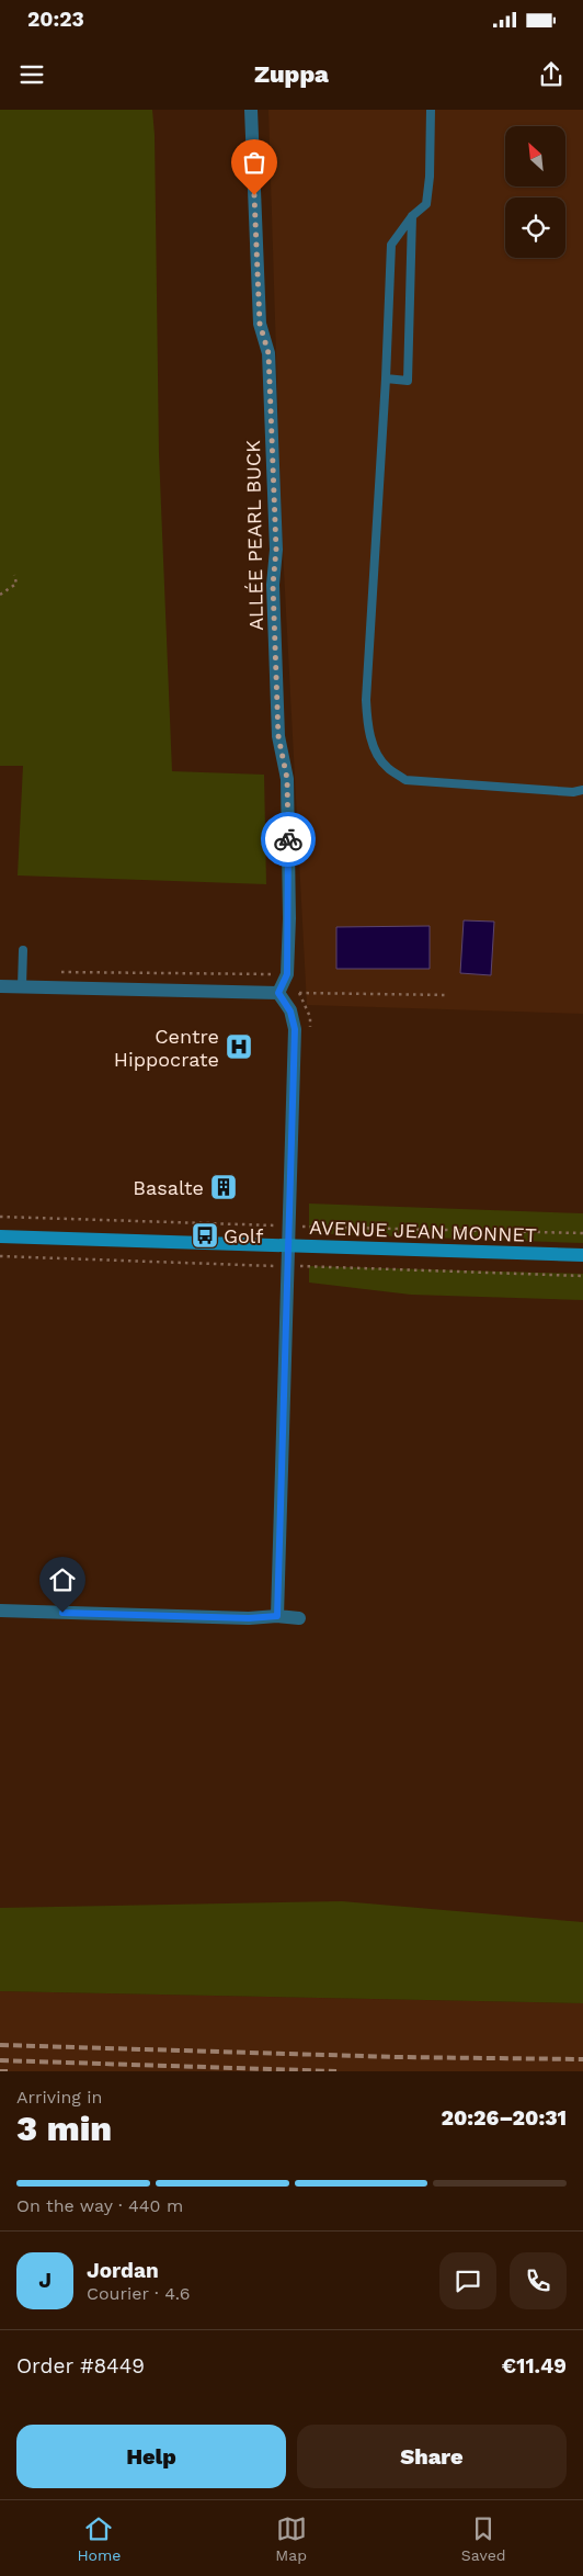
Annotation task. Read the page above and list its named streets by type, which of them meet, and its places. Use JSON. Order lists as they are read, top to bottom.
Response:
{
  "streets": {
    "street": ["ALLÉE PEARL BUCK", "AVENUE JEAN MONNET"]
  },
  "places": {
    "hospital": ["Centre Hippocrate"],
    "building": ["Basalte"],
    "bus stop": ["Golf"]
  },
  "north": "top left",
  "page": {
    "status": "20:23",
    "header": "Zuppa",
    "heading": ["3 min", "Arriving in", "20:26–20:31"],
    "panel": [
      "Jordan",
      "Courier · 4.6",
      "Order #8449",
      "€11.49"
    ],
    "bar": "On the way · 440 m",
    "round": "J",
    "buttons": ["Help", "Share"],
    "tabs": ["Home", "Map", "Saved"]
  }
}
